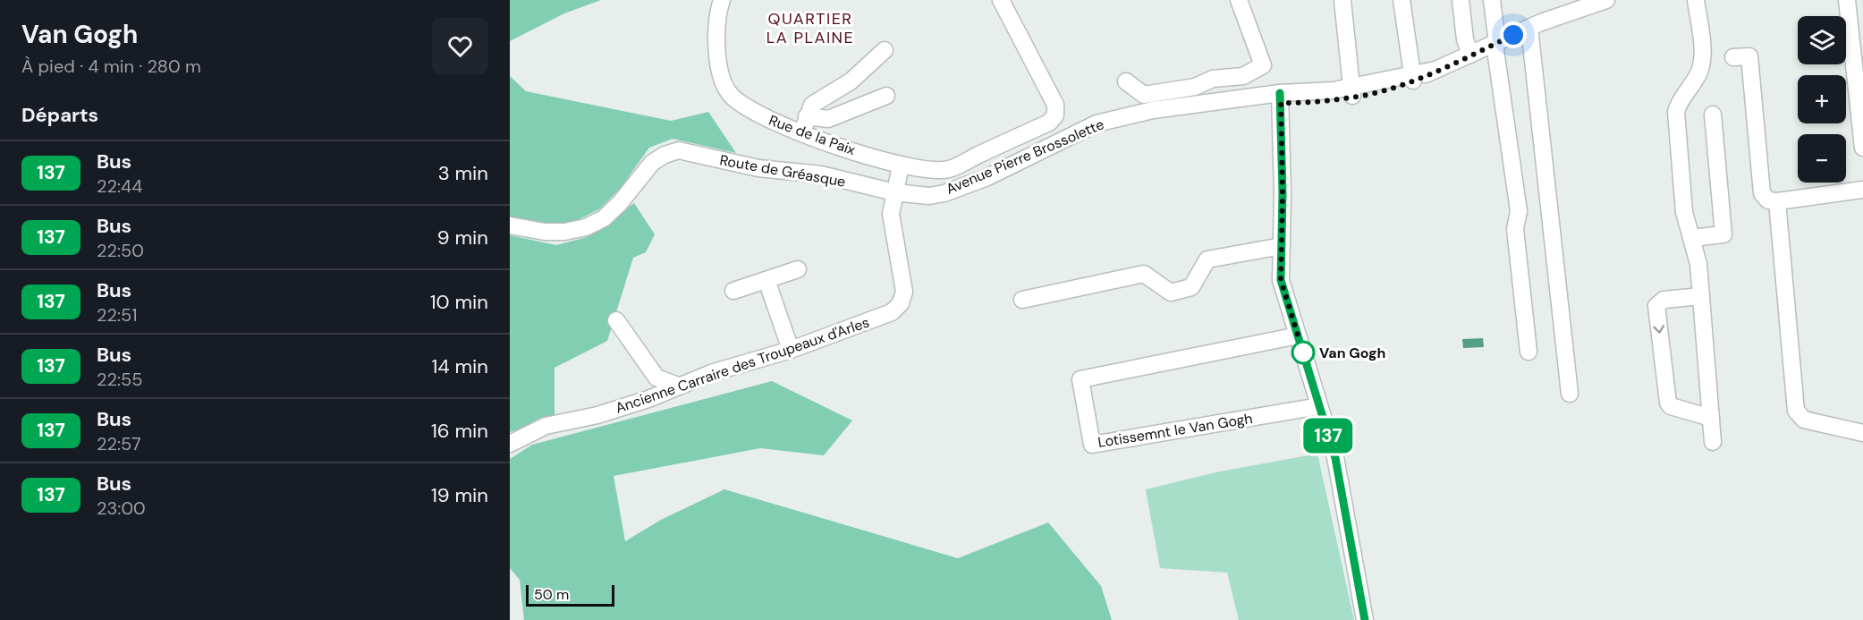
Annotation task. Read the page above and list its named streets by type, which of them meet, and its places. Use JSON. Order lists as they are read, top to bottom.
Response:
{
  "streets": {
    "street": [
      "Rue de la Paix",
      "Avenue Pierre Brossolette",
      "Route de Gréasque",
      "Ancienne Carraire des Troupeaux d'Arles",
      "Lotissemnt le Van Gogh"
    ]
  },
  "crossings": [
    ["Rue de la Paix", "Ancienne Carraire des Troupeaux d'Arles"],
    ["Avenue Pierre Brossolette", "Route de Gréasque"],
    ["Avenue Pierre Brossolette", "Ancienne Carraire des Troupeaux d'Arles"],
    ["Route de Gréasque", "Ancienne Carraire des Troupeaux d'Arles"]
  ],
  "districts": ["QUARTIER LA PLAINE"],
  "places": ["Van Gogh"],
  "lines": ["bus line 137"],
  "scale_bar": "50 m",
  "page": {
    "heading": [
      ["Van Gogh", "À pied · 4 min · 280 m"],
      "Départs"
    ],
    "on_map": "137",
    "map_buttons": ["+", "−"],
    "list": [
      {
        "mark": "137",
        "name": "Bus",
        "note": "22:44",
        "value": "3 min"
      },
      {
        "mark": "137",
        "name": "Bus",
        "note": "22:50",
        "value": "9 min"
      },
      {
        "mark": "137",
        "name": "Bus",
        "note": "22:51",
        "value": "10 min"
      },
      {
        "mark": "137",
        "name": "Bus",
        "note": "22:55",
        "value": "14 min"
      },
      {
        "mark": "137",
        "name": "Bus",
        "note": "22:57",
        "value": "16 min"
      },
      {
        "mark": "137",
        "name": "Bus",
        "note": "23:00",
        "value": "19 min"
      }
    ],
    "scale": "50 m"
  }
}
